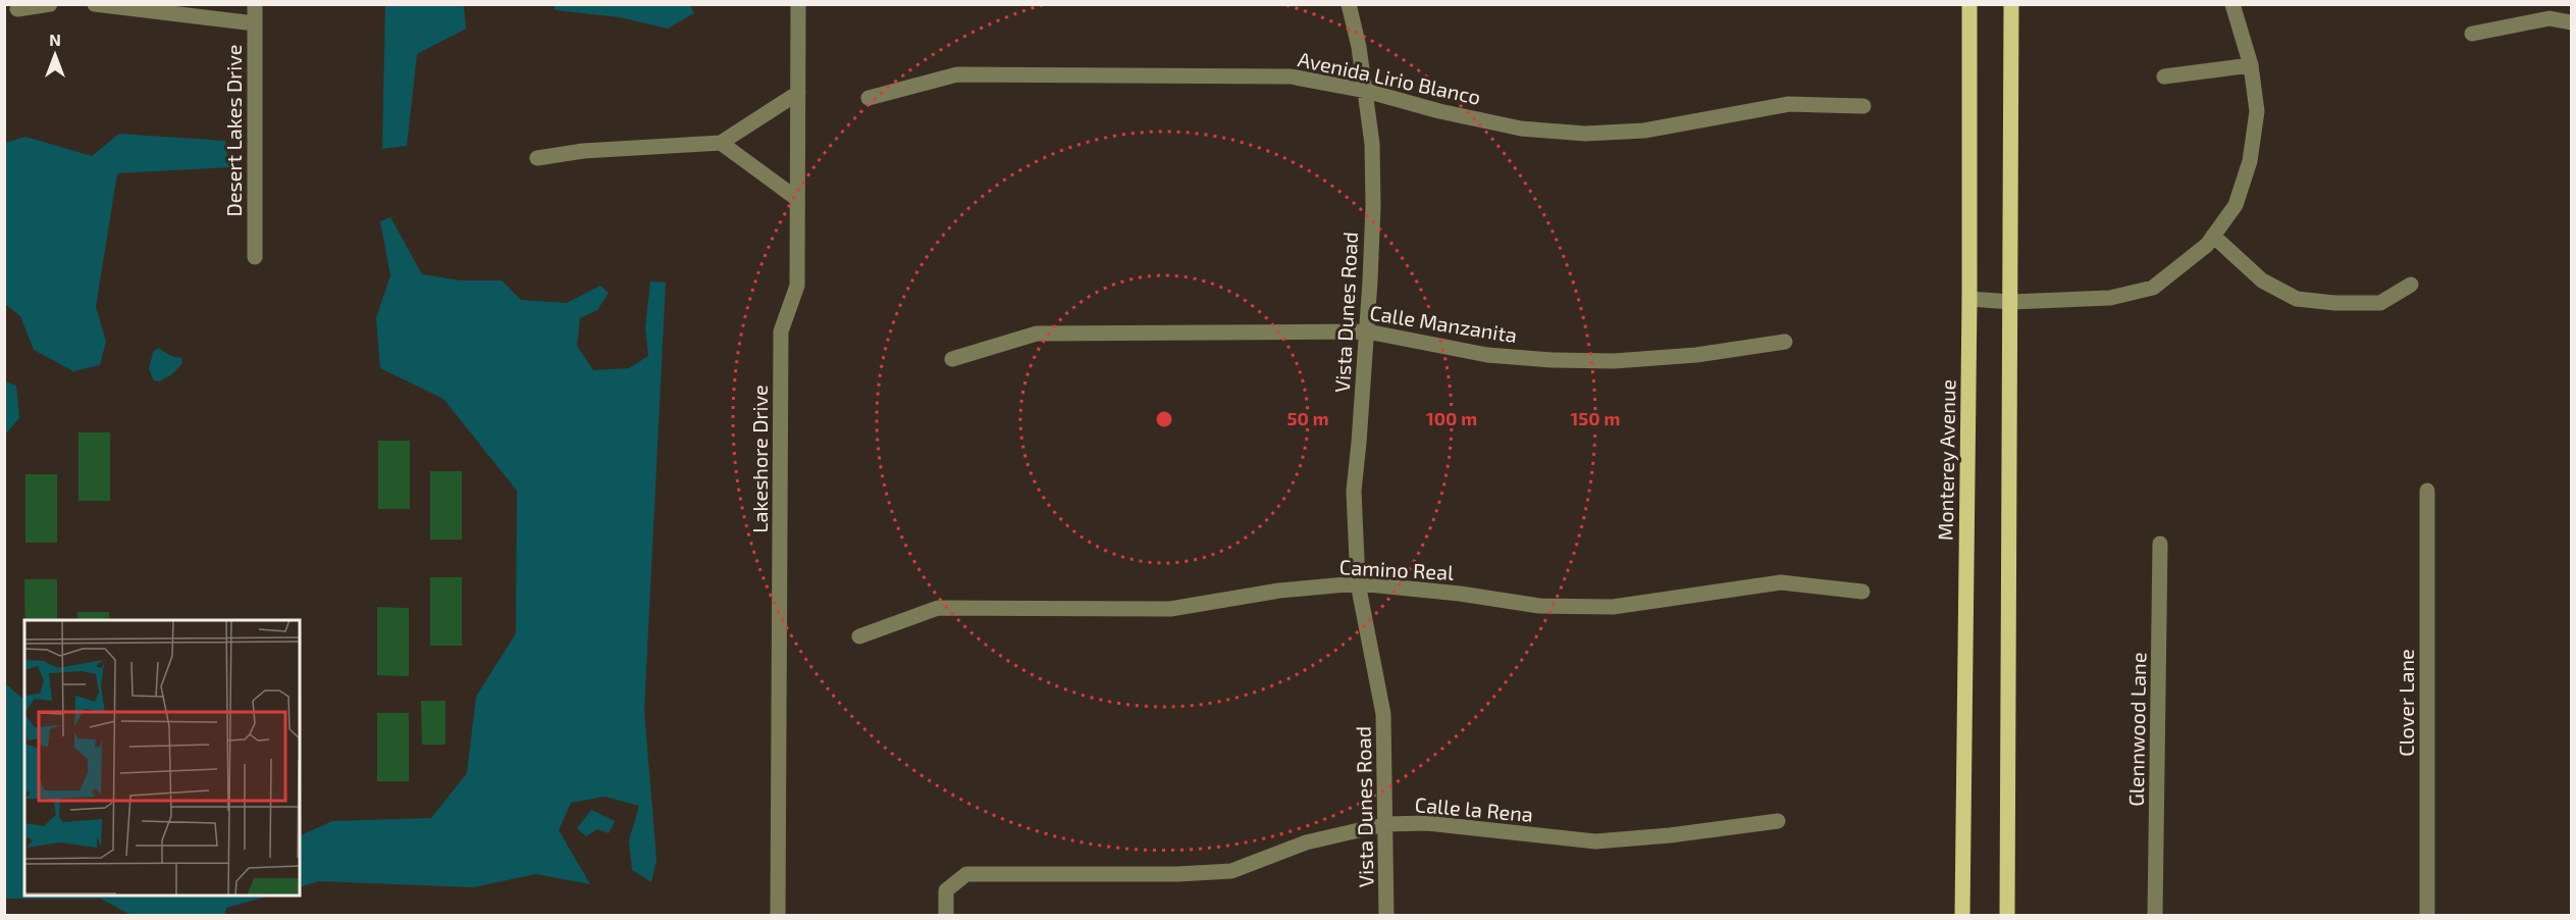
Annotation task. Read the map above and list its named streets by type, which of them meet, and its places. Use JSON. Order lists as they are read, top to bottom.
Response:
{
  "streets": {
    "main road": ["Monterey Avenue"],
    "street": [
      "Avenida Lirio Blanco",
      "Desert Lakes Drive",
      "Vista Dunes Road",
      "Calle Manzanita",
      "Lakeshore Drive",
      "Camino Real",
      "Clover Lane",
      "Glennwood Lane",
      "Calle la Rena"
    ]
  },
  "crossings": [
    ["Avenida Lirio Blanco", "Vista Dunes Road"],
    ["Vista Dunes Road", "Calle Manzanita"],
    ["Vista Dunes Road", "Camino Real"],
    ["Vista Dunes Road", "Calle la Rena"]
  ],
  "north": "top",
  "rings": ["50 m", "100 m", "150 m"]
}
